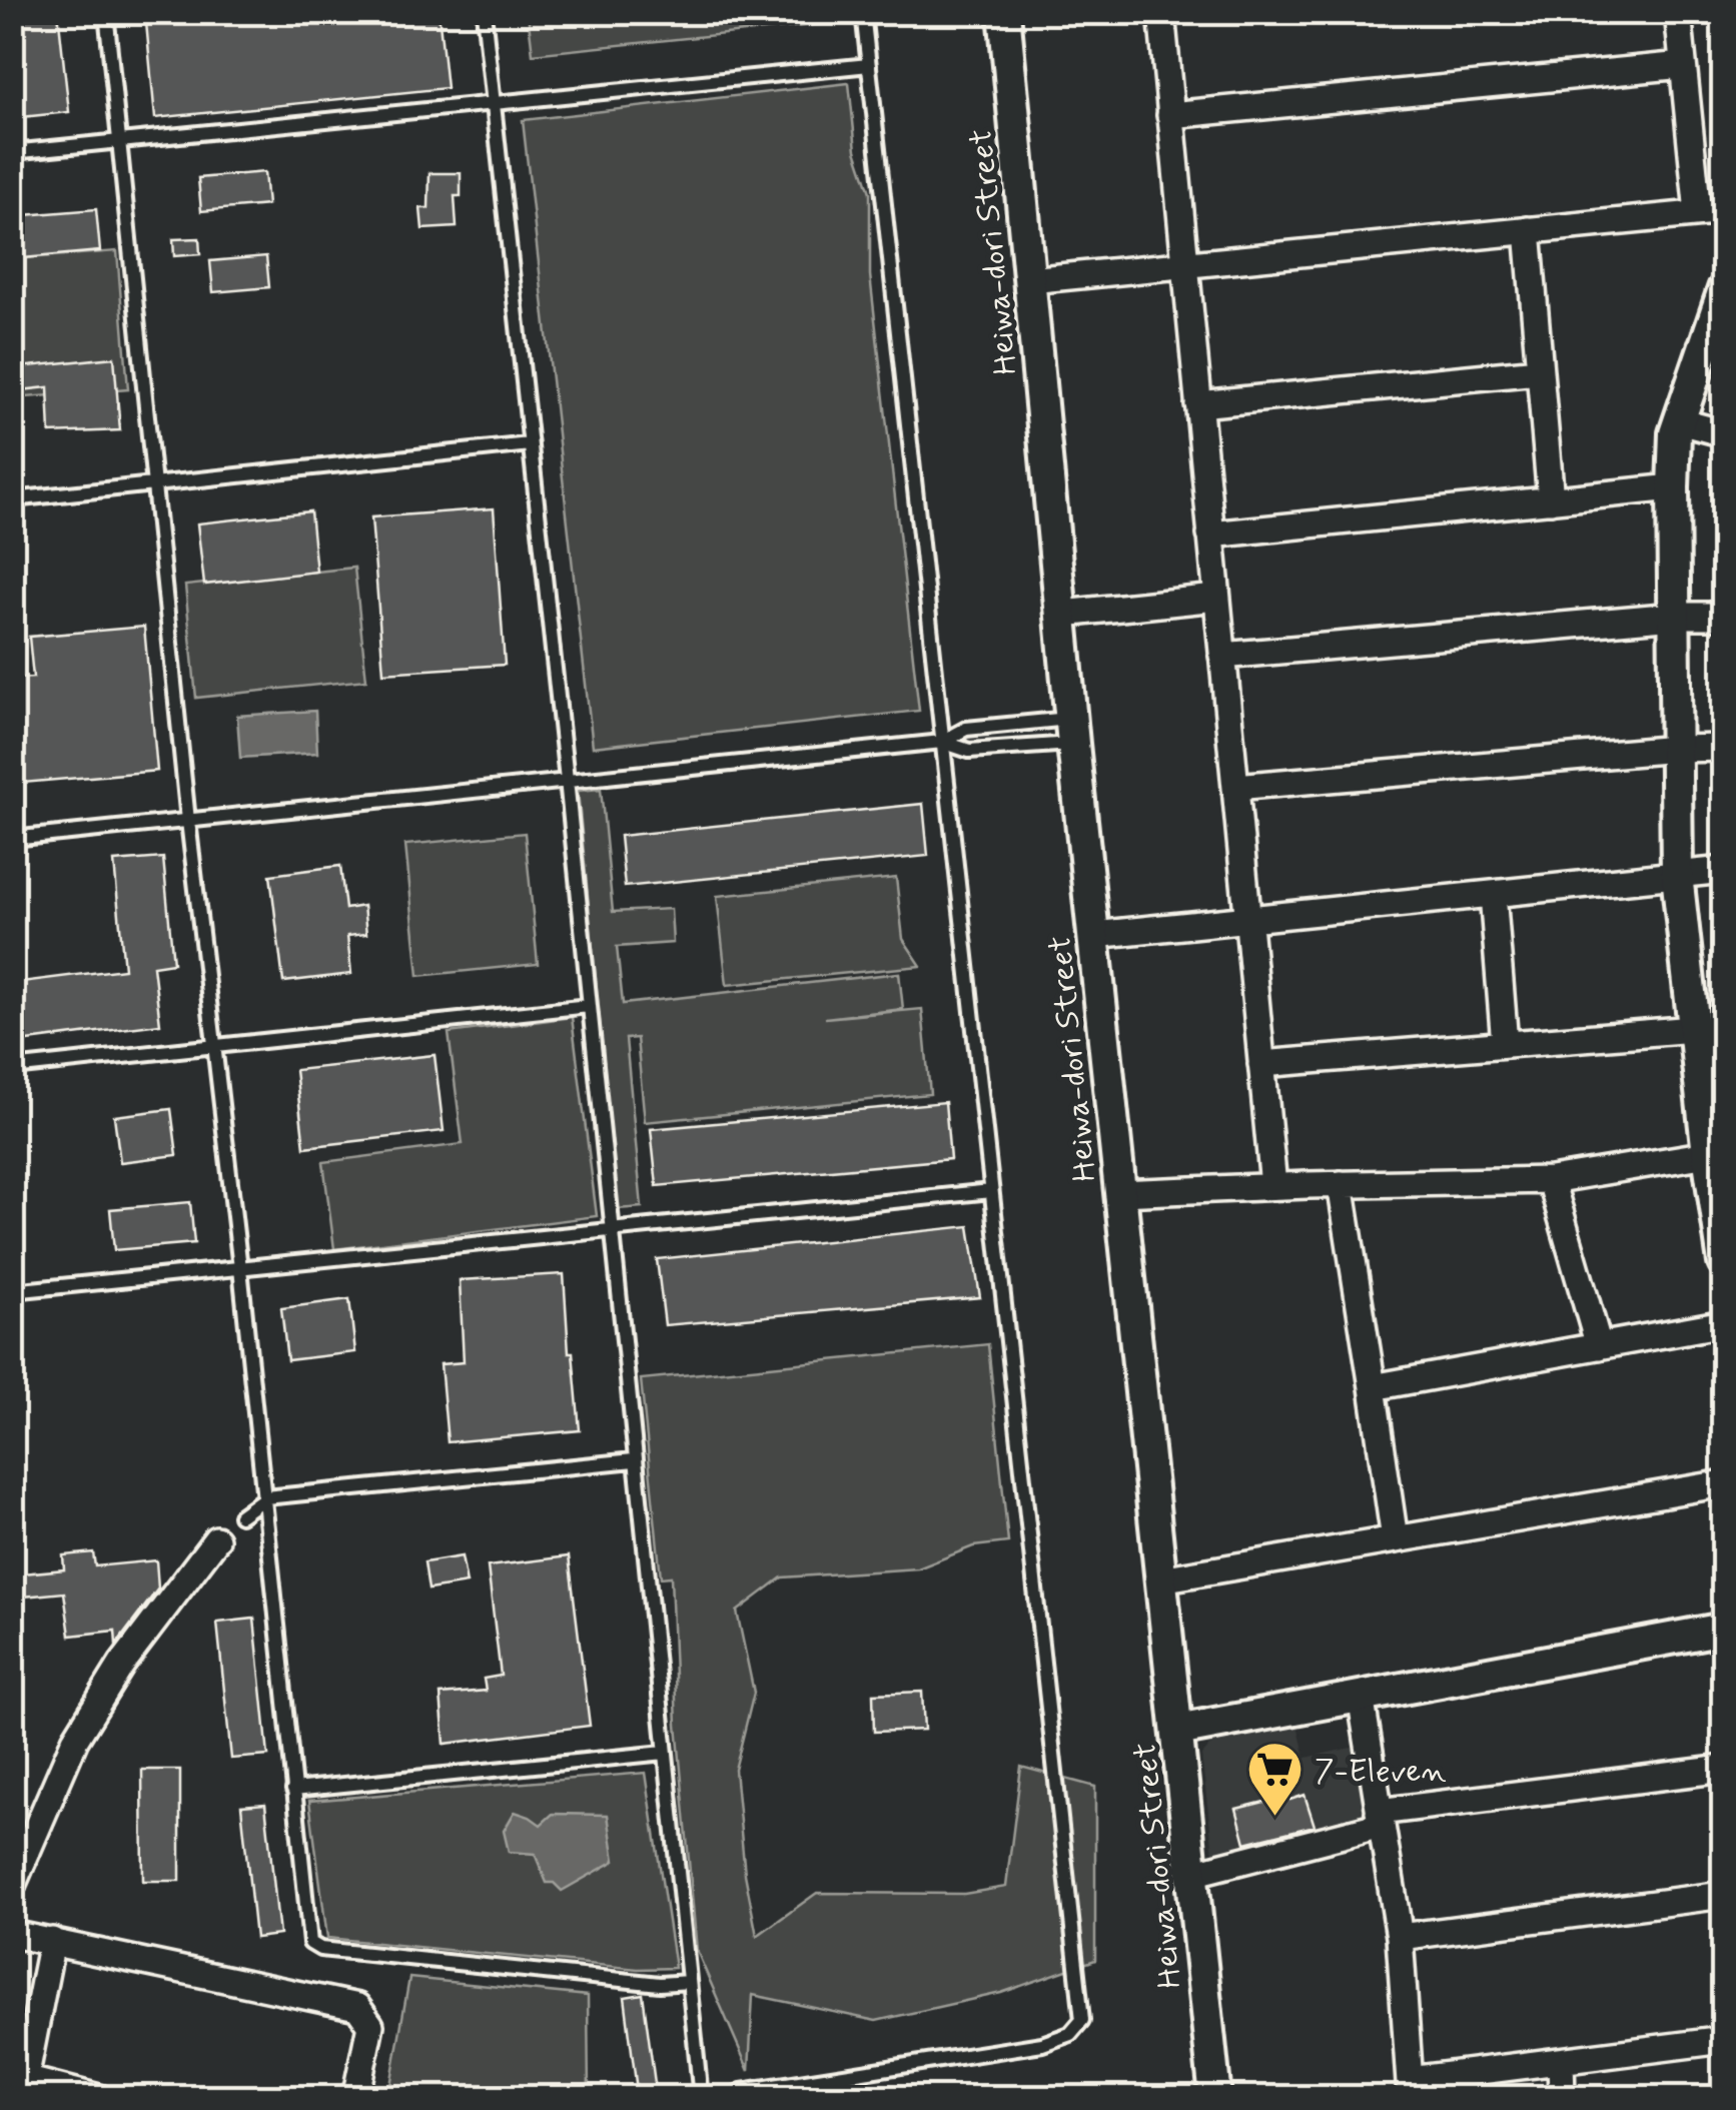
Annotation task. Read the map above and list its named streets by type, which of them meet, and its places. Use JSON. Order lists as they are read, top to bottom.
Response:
{
  "streets": {
    "street": ["Heiwa-dori Street"]
  },
  "places": {
    "supermarket": ["7-Eleven"]
  }
}
